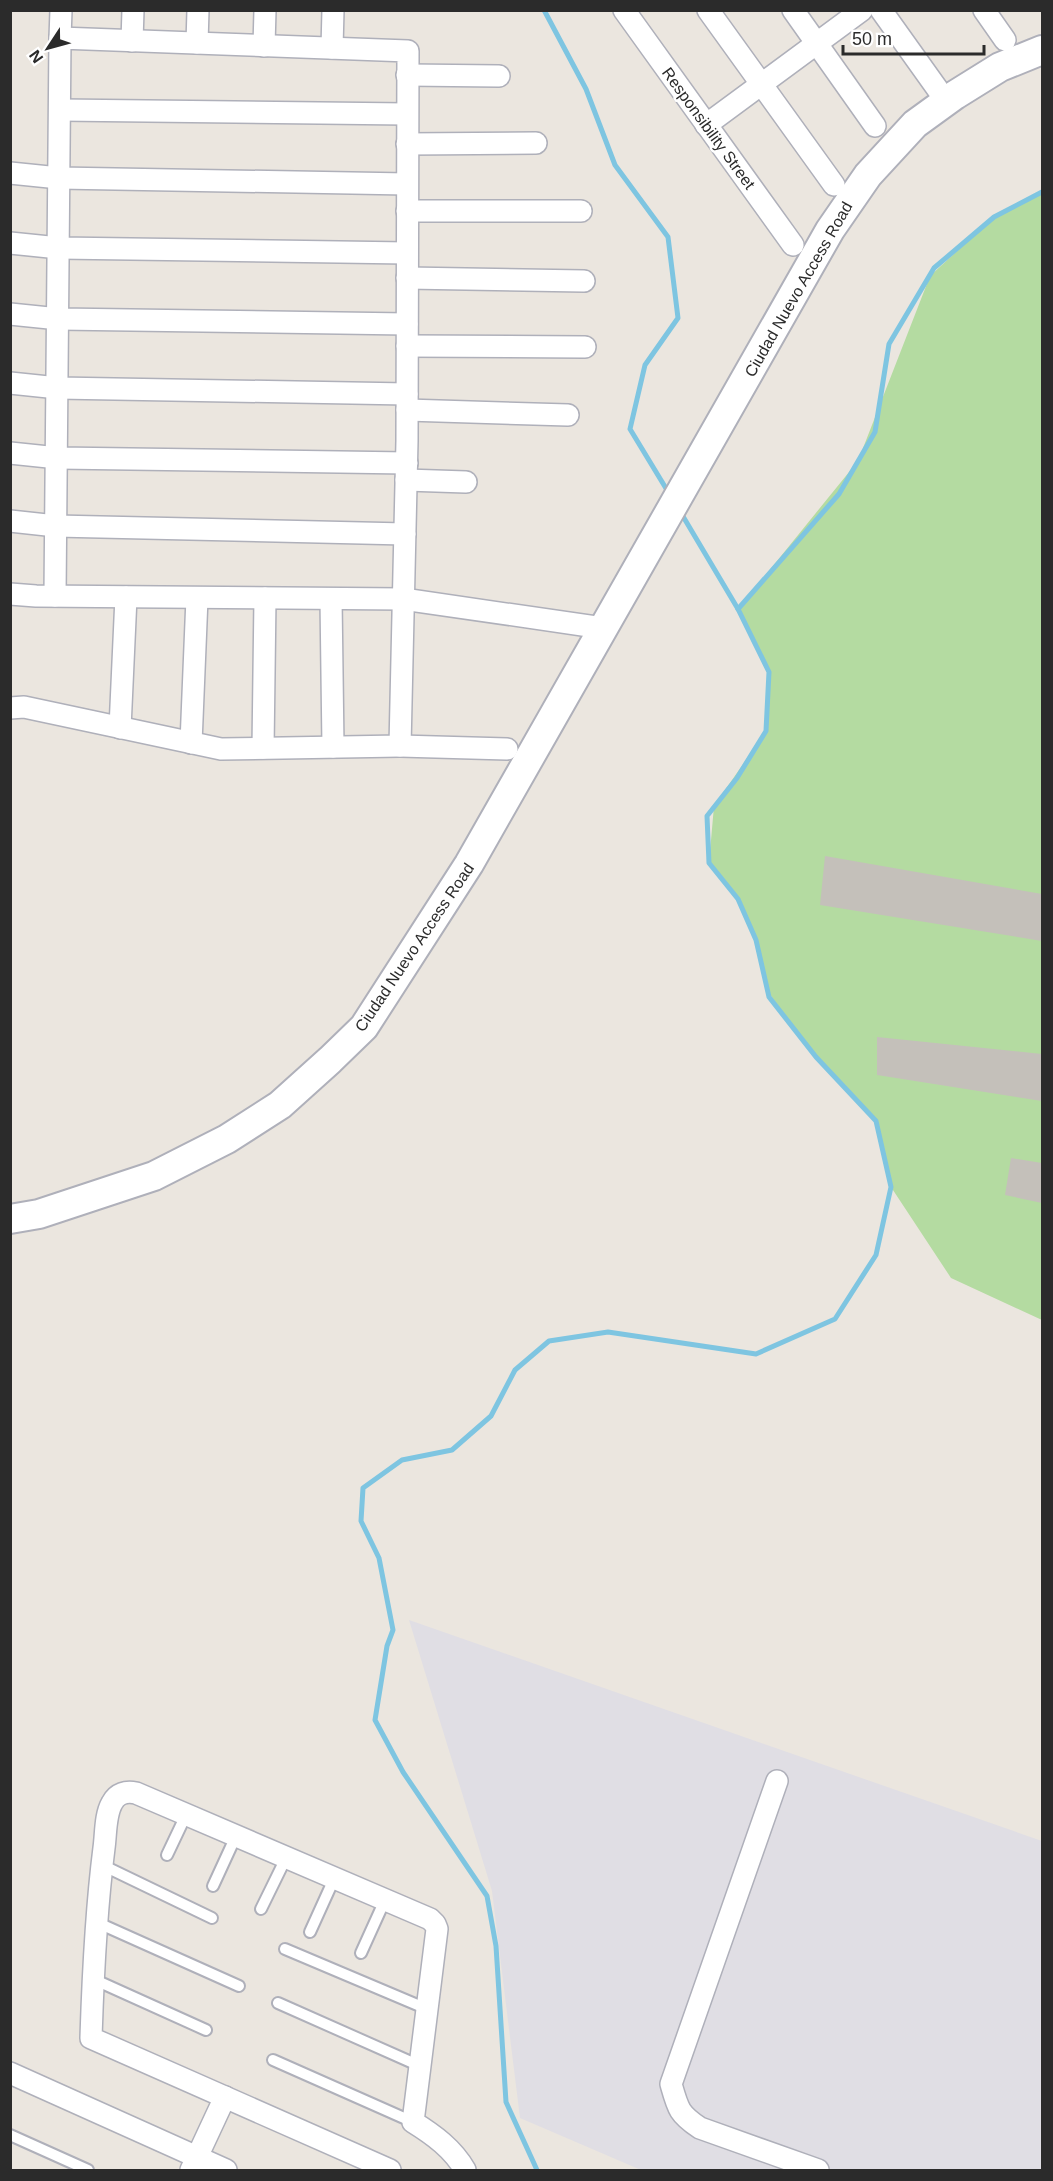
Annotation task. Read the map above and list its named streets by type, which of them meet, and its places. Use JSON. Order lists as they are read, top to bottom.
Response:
{
  "streets": {
    "street": ["Responsibility Street", "Ciudad Nuevo Access Road"]
  },
  "scale_bar": "50 m",
  "north": "bottom left"
}
